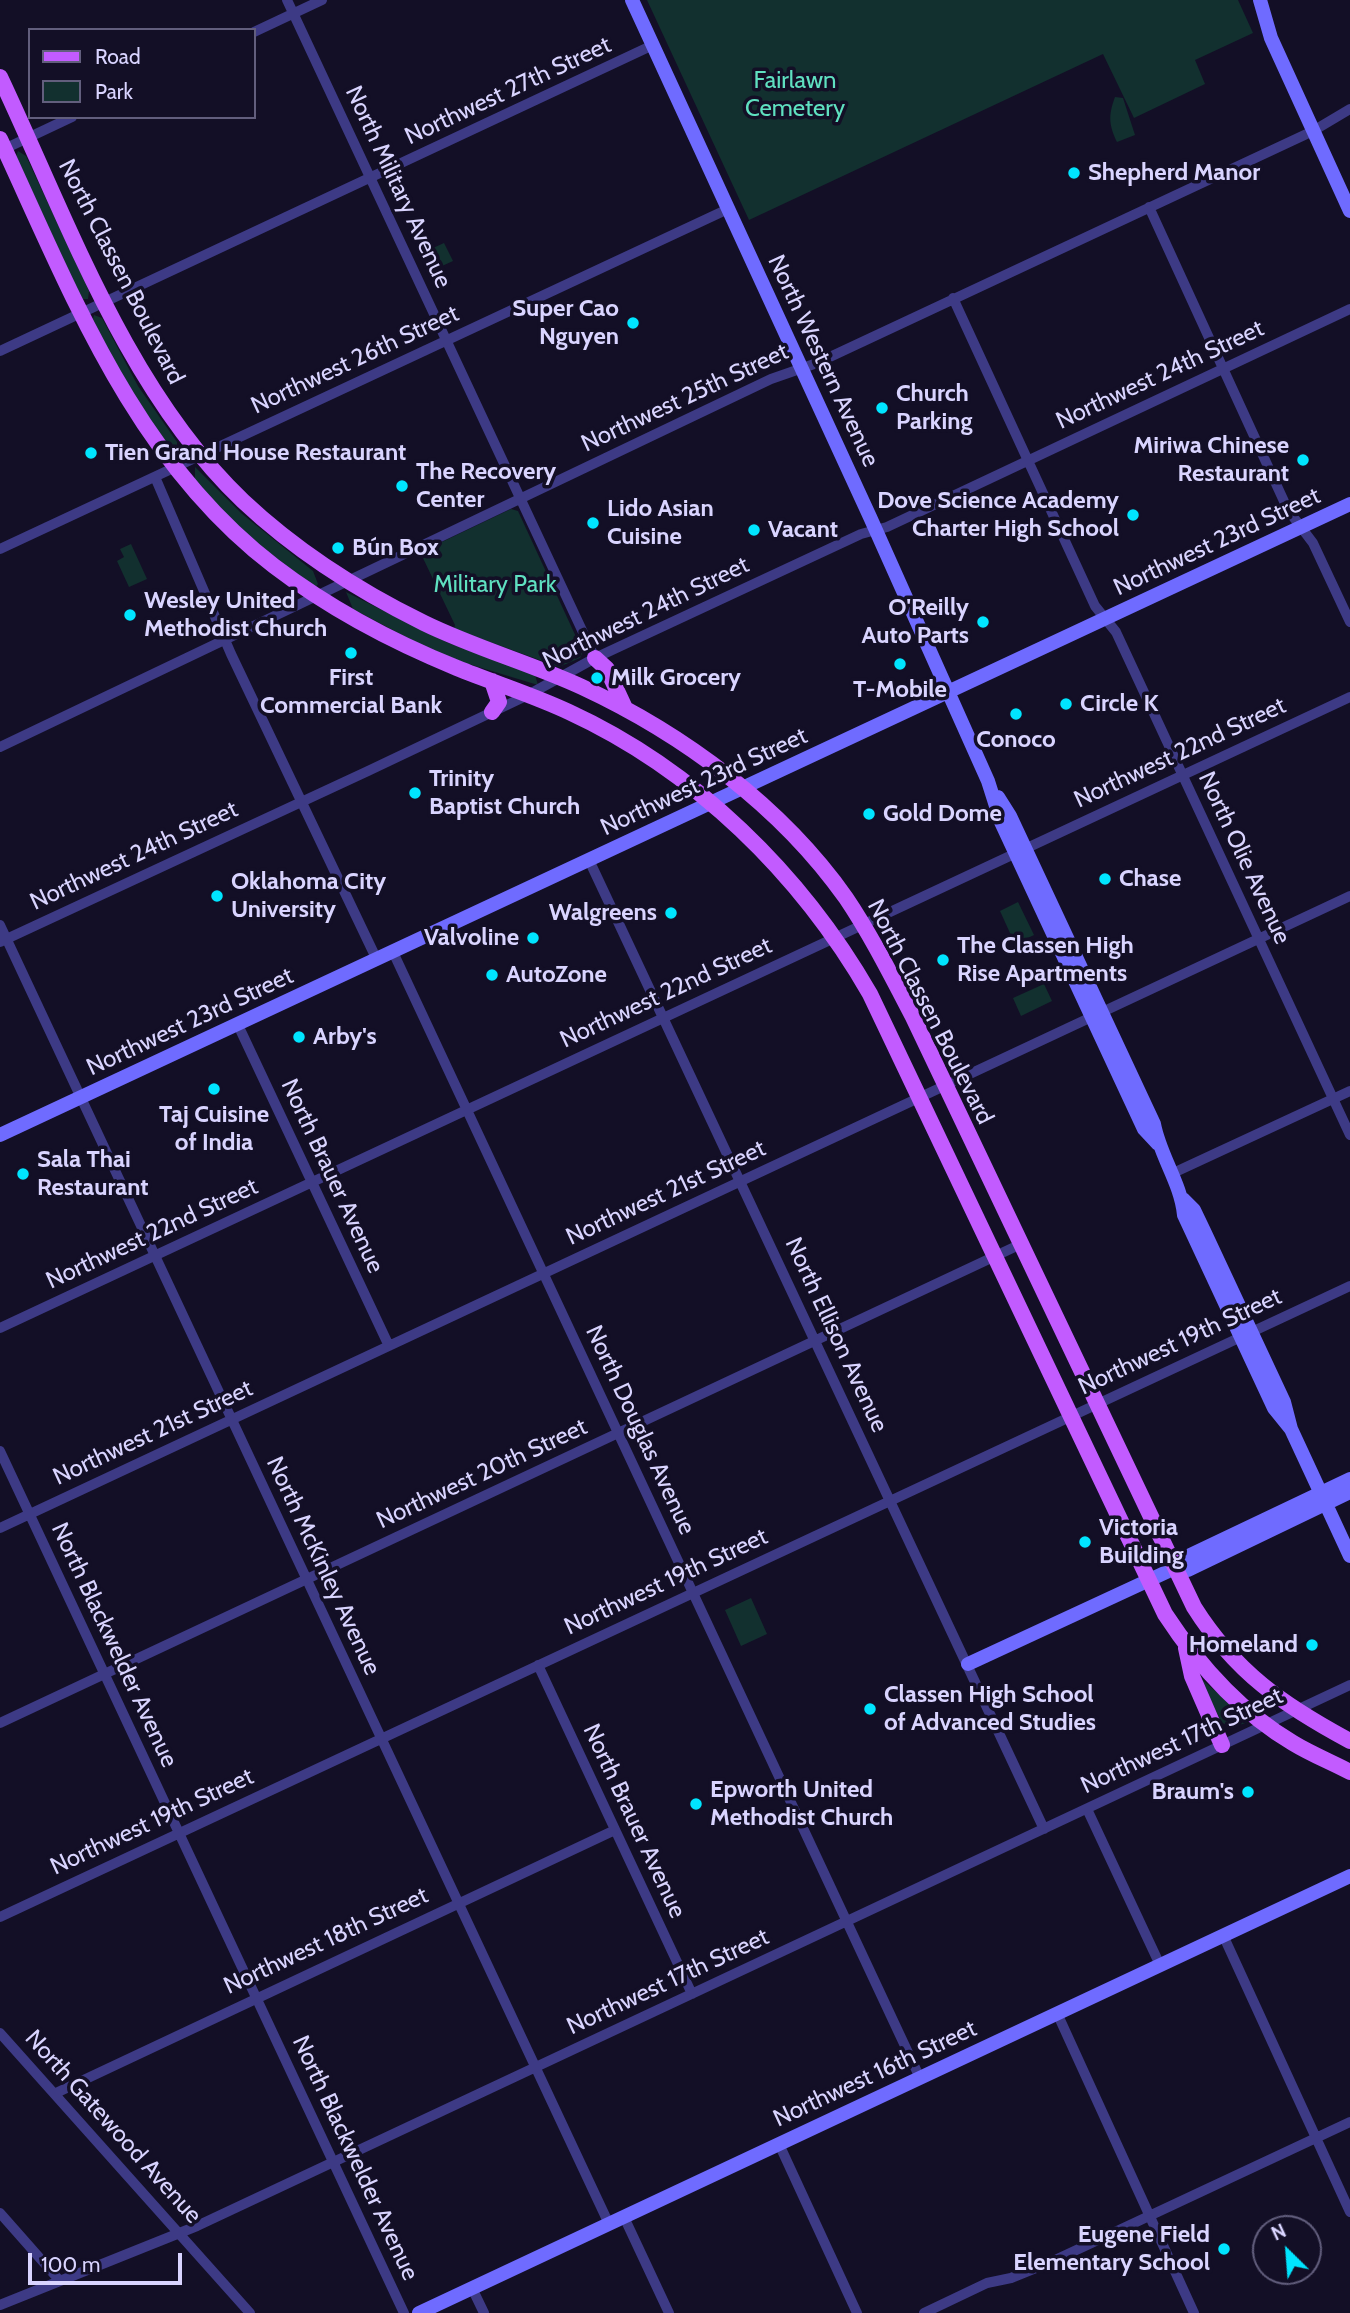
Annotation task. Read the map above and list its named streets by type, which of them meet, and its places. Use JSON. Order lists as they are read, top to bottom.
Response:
{
  "streets": {
    "main road": ["North Classen Boulevard"],
    "street": [
      "Northwest 27th Street",
      "North Military Avenue",
      "Northwest 26th Street",
      "North Western Avenue",
      "Northwest 24th Street",
      "Northwest 25th Street",
      "Northwest 23rd Street",
      "Northwest 22nd Street",
      "North Olie Avenue",
      "North Brauer Avenue",
      "Northwest 21st Street",
      "North Ellison Avenue",
      "Northwest 19th Street",
      "North Douglas Avenue",
      "Northwest 20th Street",
      "North McKinley Avenue",
      "North Blackwelder Avenue",
      "Northwest 17th Street",
      "Northwest 18th Street",
      "Northwest 16th Street",
      "North Gatewood Avenue"
    ]
  },
  "crossings": [
    ["Northwest 27th Street", "North Military Avenue"],
    ["Northwest 27th Street", "North Classen Boulevard"],
    ["Northwest 27th Street", "North Western Avenue"],
    ["North Military Avenue", "Northwest 26th Street"],
    ["North Military Avenue", "Northwest 24th Street"],
    ["North Military Avenue", "Northwest 25th Street"],
    ["North Classen Boulevard", "Northwest 26th Street"],
    ["North Classen Boulevard", "Northwest 24th Street"],
    ["North Classen Boulevard", "Northwest 25th Street"],
    ["North Classen Boulevard", "Northwest 23rd Street"],
    ["North Classen Boulevard", "Northwest 22nd Street"],
    ["North Classen Boulevard", "Northwest 21st Street"],
    ["North Classen Boulevard", "Northwest 19th Street"],
    ["North Classen Boulevard", "Northwest 20th Street"],
    ["North Classen Boulevard", "Northwest 17th Street"],
    ["Northwest 26th Street", "North Western Avenue"],
    ["North Western Avenue", "Northwest 24th Street"],
    ["North Western Avenue", "Northwest 25th Street"],
    ["North Western Avenue", "Northwest 23rd Street"],
    ["North Western Avenue", "Northwest 22nd Street"],
    ["North Western Avenue", "Northwest 21st Street"],
    ["North Western Avenue", "Northwest 19th Street"],
    ["Northwest 24th Street", "North Olie Avenue"],
    ["Northwest 24th Street", "North McKinley Avenue"],
    ["Northwest 25th Street", "North Olie Avenue"],
    ["Northwest 23rd Street", "North Olie Avenue"],
    ["Northwest 23rd Street", "North Brauer Avenue"],
    ["Northwest 23rd Street", "North Ellison Avenue"],
    ["Northwest 23rd Street", "North Douglas Avenue"],
    ["Northwest 23rd Street", "North McKinley Avenue"],
    ["Northwest 22nd Street", "North Olie Avenue"],
    ["Northwest 22nd Street", "North Brauer Avenue"],
    ["Northwest 22nd Street", "North Ellison Avenue"],
    ["Northwest 22nd Street", "North Douglas Avenue"],
    ["Northwest 22nd Street", "North McKinley Avenue"],
    ["North Olie Avenue", "Northwest 21st Street"],
    ["North Brauer Avenue", "Northwest 21st Street"],
    ["North Brauer Avenue", "Northwest 19th Street"],
    ["North Brauer Avenue", "Northwest 17th Street"],
    ["North Brauer Avenue", "Northwest 18th Street"],
    ["Northwest 21st Street", "North Ellison Avenue"],
    ["Northwest 21st Street", "North Douglas Avenue"],
    ["Northwest 21st Street", "North McKinley Avenue"],
    ["Northwest 21st Street", "North Blackwelder Avenue"],
    ["North Ellison Avenue", "Northwest 19th Street"],
    ["North Ellison Avenue", "Northwest 20th Street"],
    ["North Ellison Avenue", "Northwest 17th Street"],
    ["Northwest 19th Street", "North Douglas Avenue"],
    ["Northwest 19th Street", "North McKinley Avenue"],
    ["Northwest 19th Street", "North Blackwelder Avenue"],
    ["North Douglas Avenue", "Northwest 20th Street"],
    ["North Douglas Avenue", "Northwest 17th Street"],
    ["North Douglas Avenue", "Northwest 16th Street"],
    ["Northwest 20th Street", "North McKinley Avenue"],
    ["Northwest 20th Street", "North Blackwelder Avenue"],
    ["North McKinley Avenue", "Northwest 17th Street"],
    ["North McKinley Avenue", "Northwest 18th Street"],
    ["North McKinley Avenue", "Northwest 16th Street"],
    ["North Blackwelder Avenue", "Northwest 17th Street"],
    ["North Blackwelder Avenue", "Northwest 18th Street"],
    ["Northwest 17th Street", "North Gatewood Avenue"],
    ["Northwest 18th Street", "North Gatewood Avenue"]
  ],
  "parks": ["Fairlawn Cemetery", "Military Park"],
  "places": [
    "Shepherd Manor",
    "Super Cao Nguyen",
    "Church Parking",
    "Tien Grand House Restaurant",
    "Miriwa Chinese Restaurant",
    "The Recovery Center",
    "Dove Science Academy Charter High School",
    "Lido Asian Cuisine",
    "Vacant",
    "Bún Box",
    "Wesley United Methodist Church",
    "O'Reilly Auto Parts",
    "First Commercial Bank",
    "T-Mobile",
    "Milk Grocery",
    "Circle K",
    "Conoco",
    "Trinity Baptist Church",
    "Gold Dome",
    "Chase",
    "Oklahoma City University",
    "Walgreens",
    "Valvoline",
    "The Classen High Rise Apartments",
    "AutoZone",
    "Arby's",
    "Taj Cuisine of India",
    "Sala Thai Restaurant",
    "Victoria Building",
    "Homeland",
    "Classen High School of Advanced Studies",
    "Braum's",
    "Epworth United Methodist Church",
    "Eugene Field Elementary School"
  ],
  "legend": ["Road", "Park"],
  "scale_bar": "100 m",
  "north": "top left"
}
